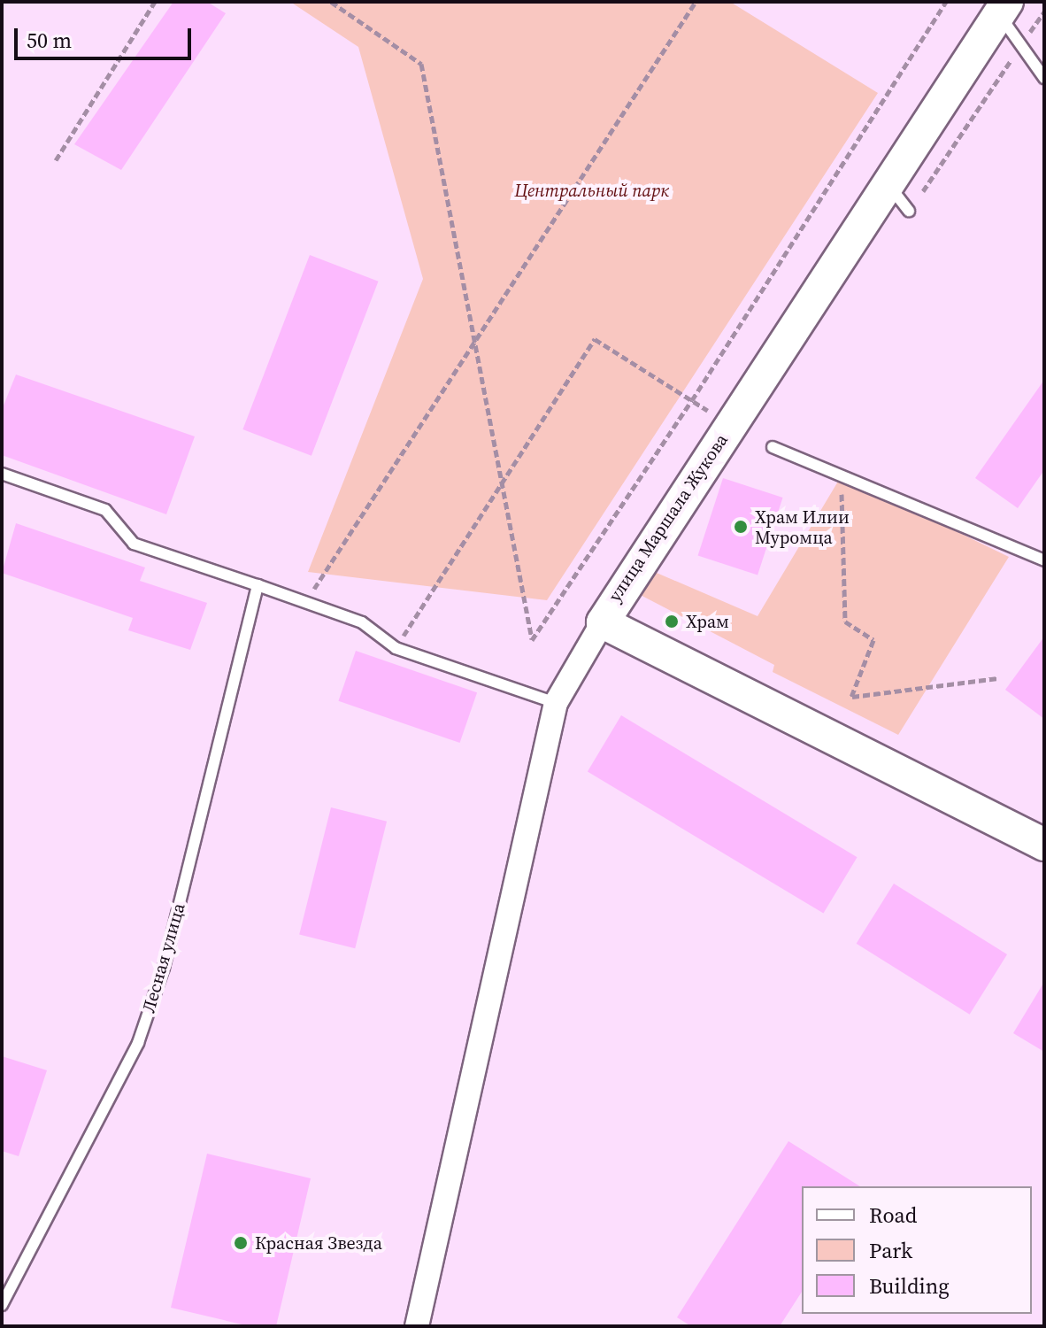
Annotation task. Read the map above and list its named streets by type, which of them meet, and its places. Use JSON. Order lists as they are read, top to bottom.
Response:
{
  "streets": {
    "street": ["улица Маршала Жукова"],
    "lane": ["Лесная улица"]
  },
  "parks": ["Центральный парк"],
  "places": ["Храм Илии Муромца", "Храм", "Красная Звезда"],
  "legend": ["Road", "Park", "Building"],
  "scale_bar": "50 m"
}
